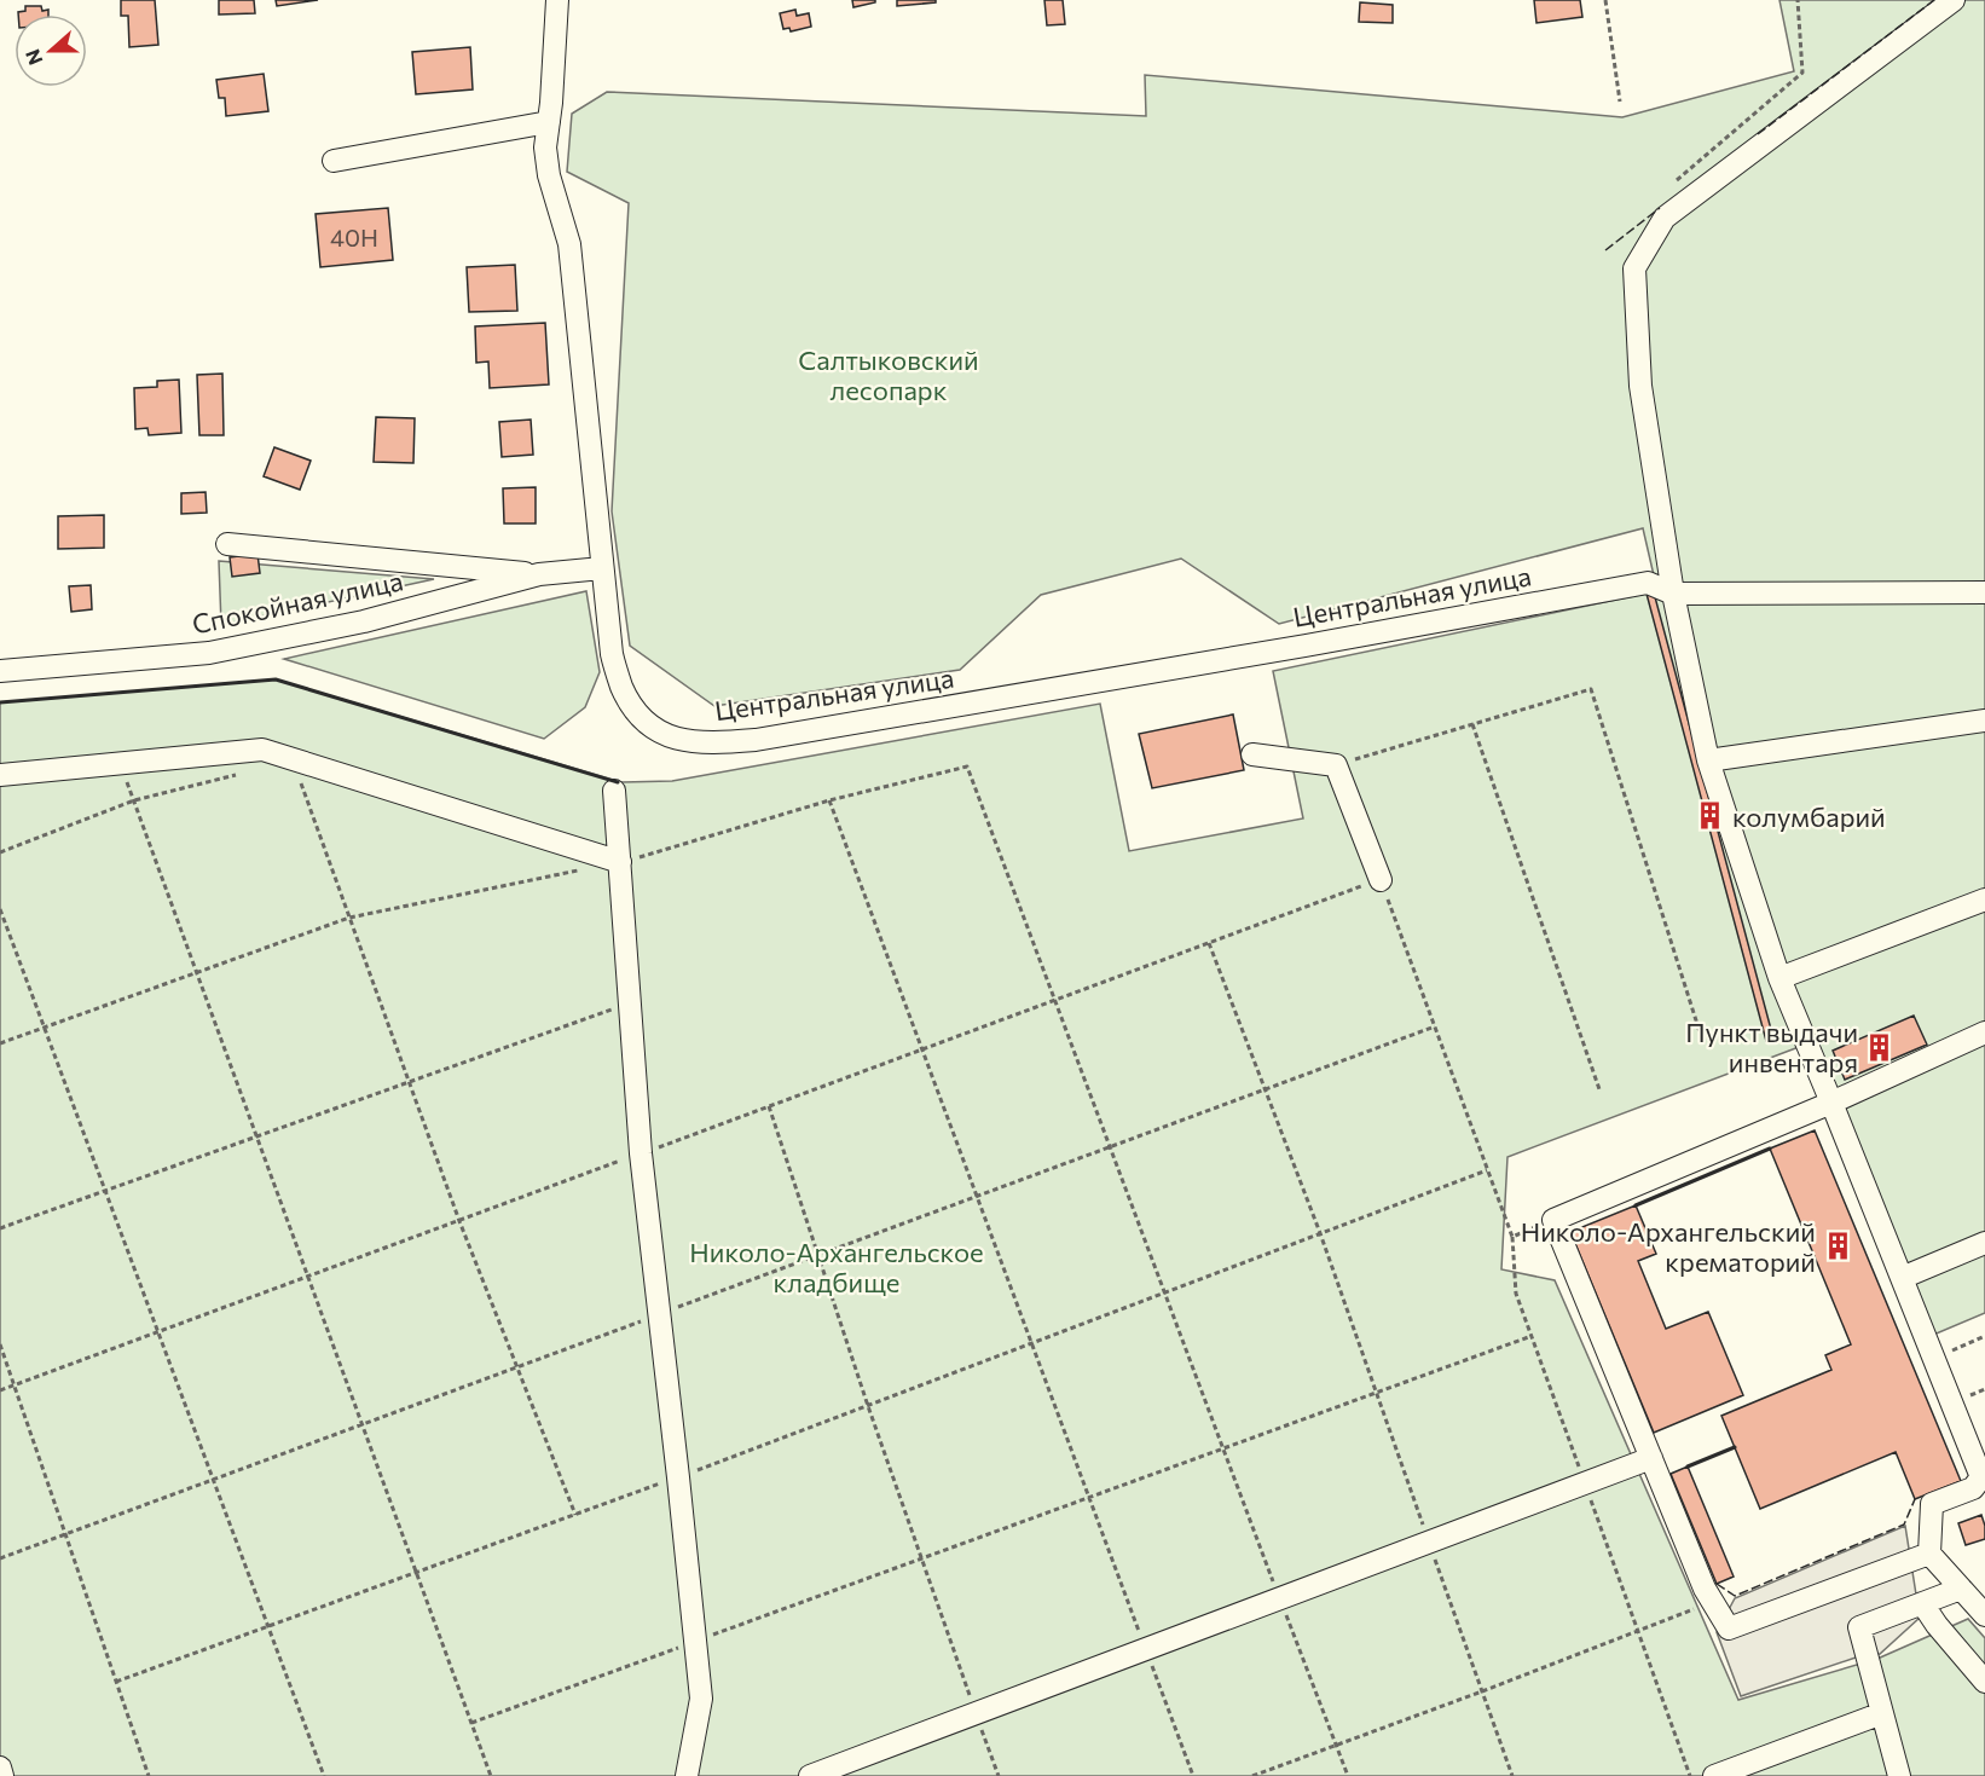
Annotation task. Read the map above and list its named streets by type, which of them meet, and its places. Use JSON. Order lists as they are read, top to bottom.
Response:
{
  "streets": {
    "street": ["Центральная улица", "Спокойная улица"]
  },
  "crossings": [
    ["Центральная улица", "Спокойная улица"]
  ],
  "parks": ["Салтыковский лесопарк", "Николо-Архангельское кладбище"],
  "places": {
    "building": ["колумбарий", "Пункт выдачи инвентаря", "Николо-Архангельский крематорий"]
  },
  "house_numbers": ["40Н"],
  "north": "left"
}
